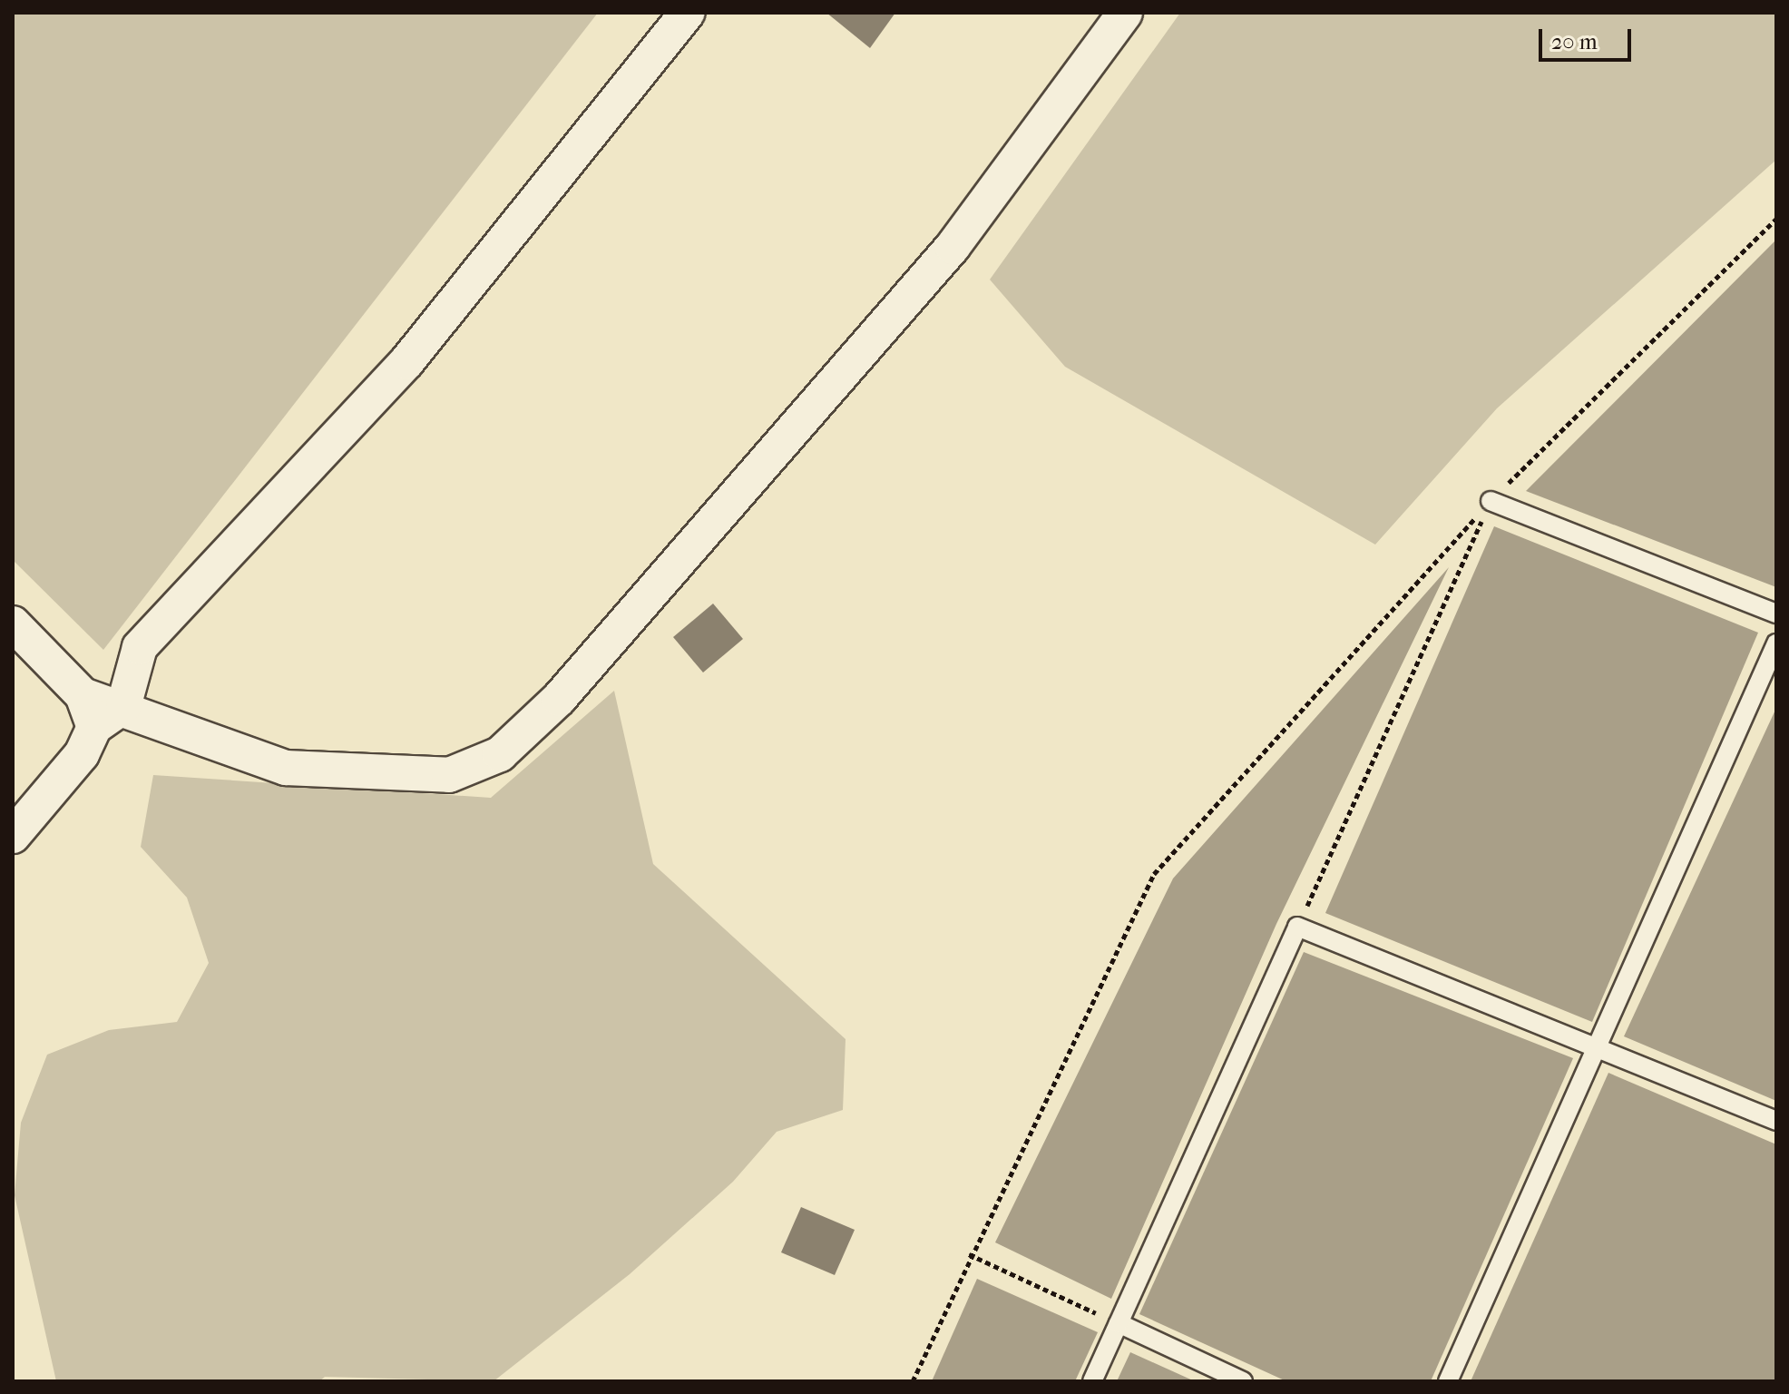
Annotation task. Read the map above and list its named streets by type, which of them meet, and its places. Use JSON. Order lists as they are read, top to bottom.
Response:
{
  "scale_bar": "20 m"
}
